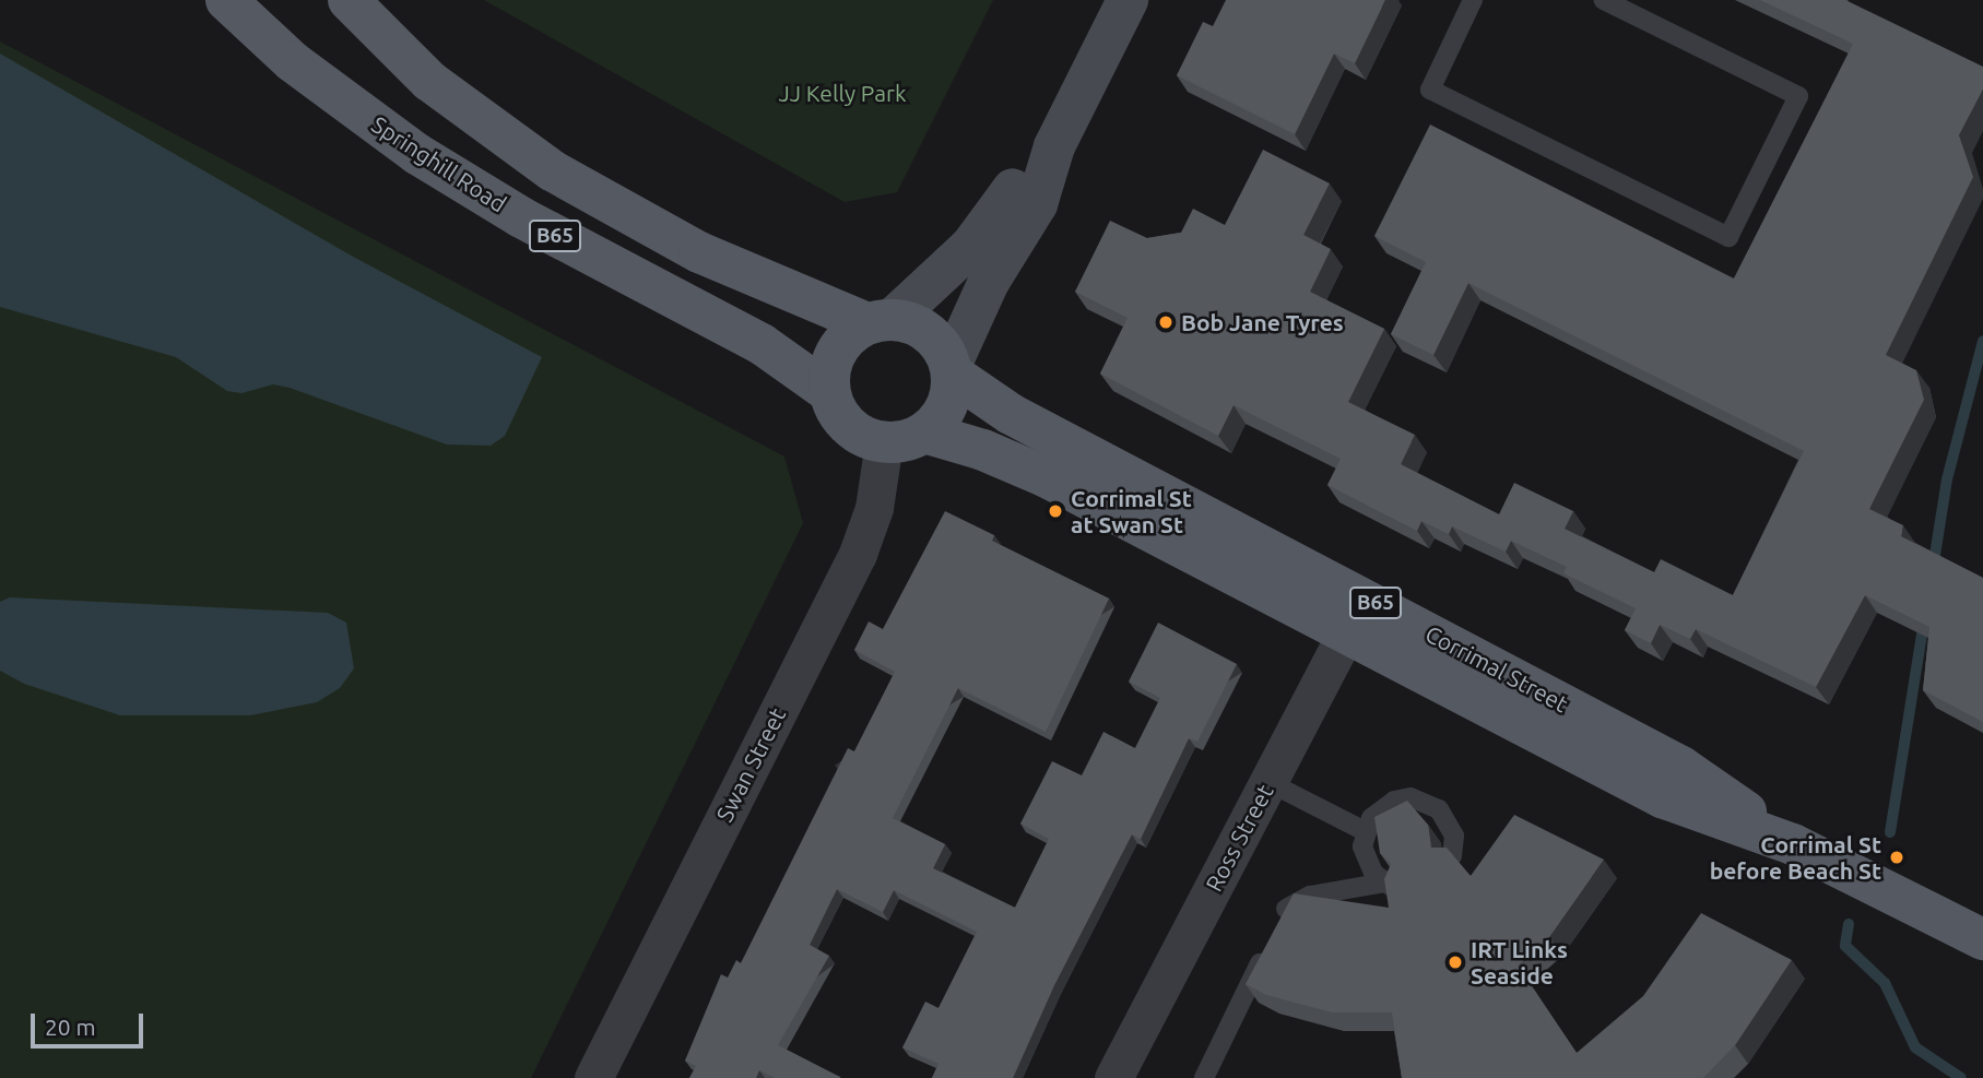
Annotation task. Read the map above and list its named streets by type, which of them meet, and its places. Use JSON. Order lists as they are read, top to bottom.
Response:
{
  "streets": {
    "main road": ["Springhill Road", "B65", "Corrimal Street"],
    "street": ["Swan Street", "Ross Street"]
  },
  "crossings": [
    ["Springhill Road", "B65"],
    ["Springhill Road", "Corrimal Street"],
    ["Springhill Road", "Swan Street"],
    ["B65", "Corrimal Street"],
    ["B65", "Swan Street"],
    ["Corrimal Street", "Swan Street"],
    ["Corrimal Street", "Ross Street"]
  ],
  "parks": ["JJ Kelly Park"],
  "places": [
    "Bob Jane Tyres",
    "Corrimal St at Swan St",
    "Corrimal St before Beach St",
    "IRT Links Seaside"
  ],
  "scale_bar": "20 m"
}
